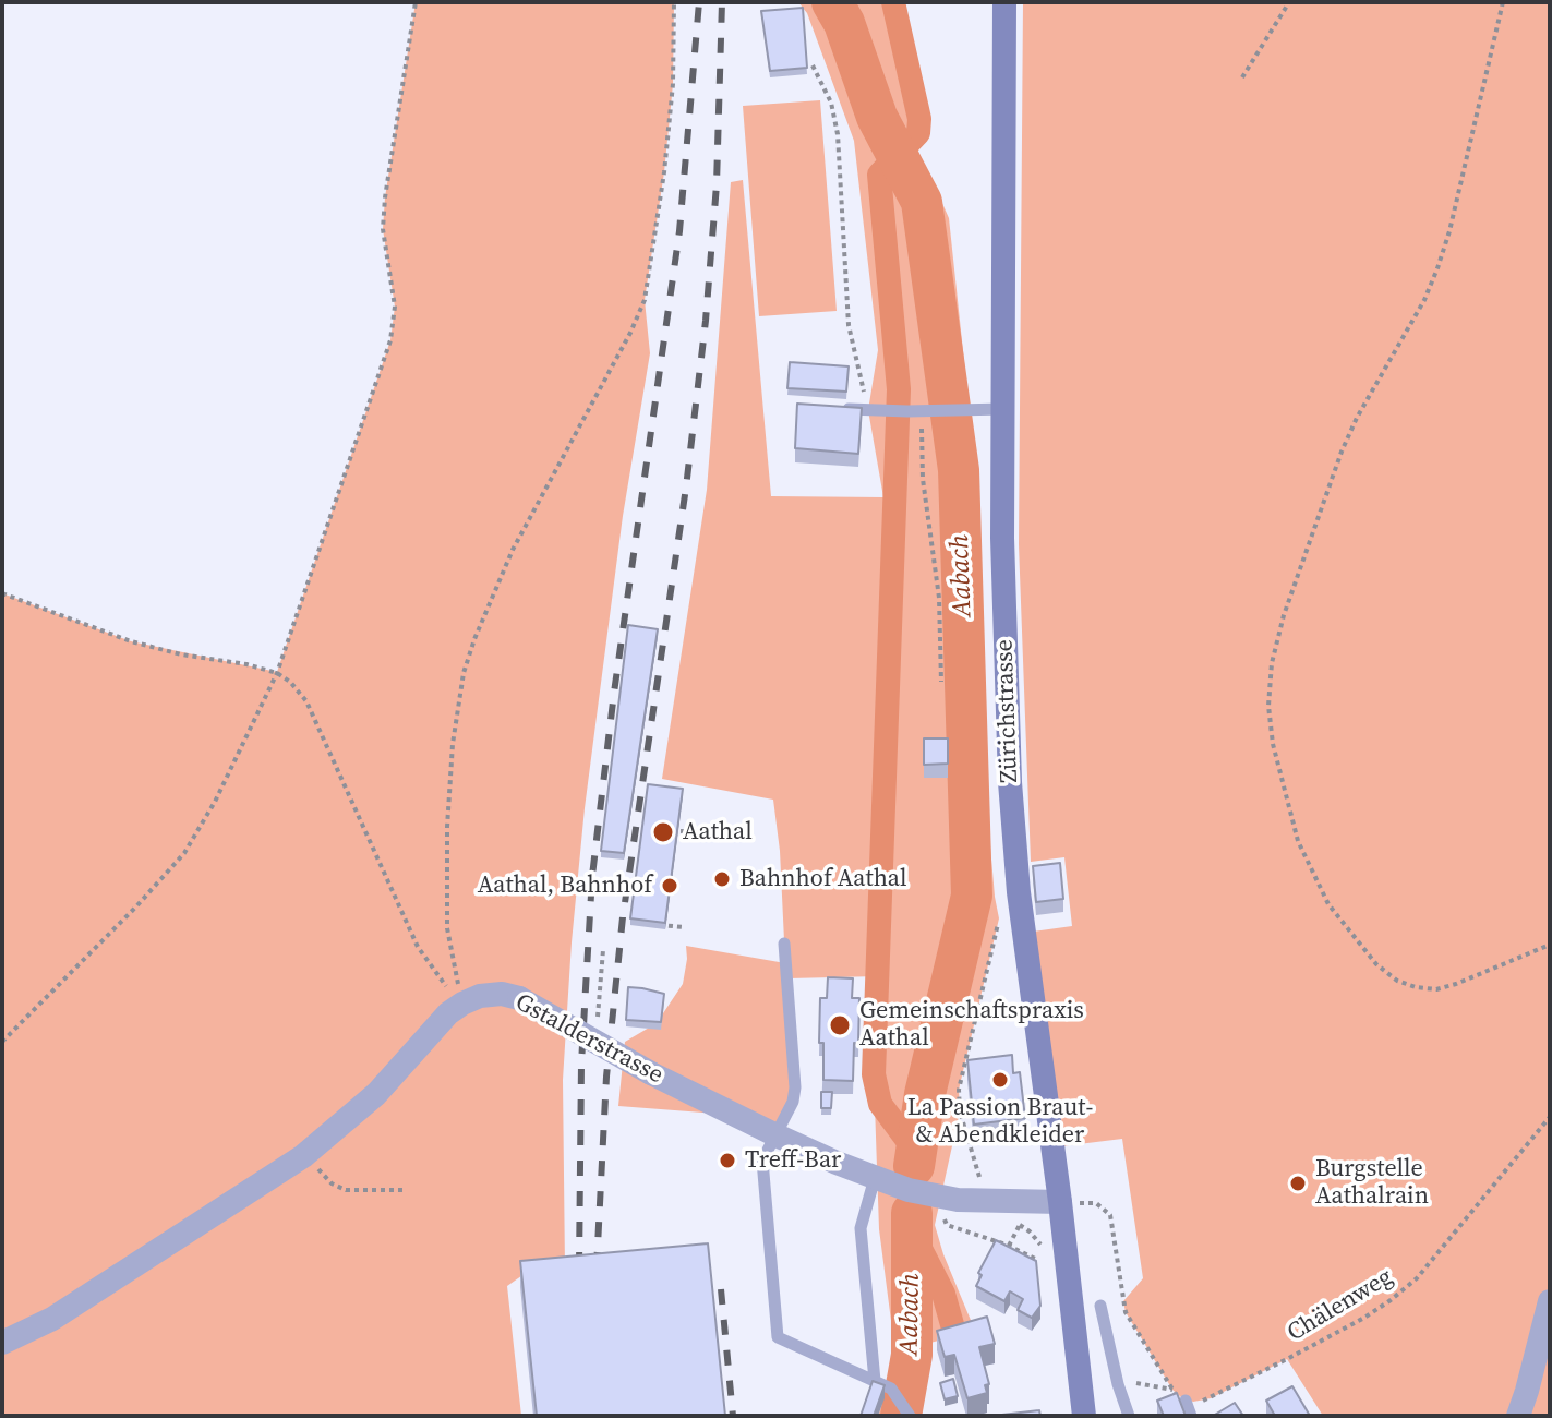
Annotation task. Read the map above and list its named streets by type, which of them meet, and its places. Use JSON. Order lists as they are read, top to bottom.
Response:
{
  "streets": {
    "main road": ["Zürichstrasse"],
    "street": ["Gstalderstrasse"],
    "path": ["Chälenweg"]
  },
  "crossings": [
    ["Zürichstrasse", "Gstalderstrasse"]
  ],
  "water": ["Aabach"],
  "places": [
    "Aathal",
    "Bahnhof Aathal",
    "Aathal, Bahnhof",
    "Gemeinschaftspraxis Aathal",
    "La Passion Braut- & Abendkleider",
    "Treff-Bar",
    "Burgstelle Aathalrain"
  ]
}
